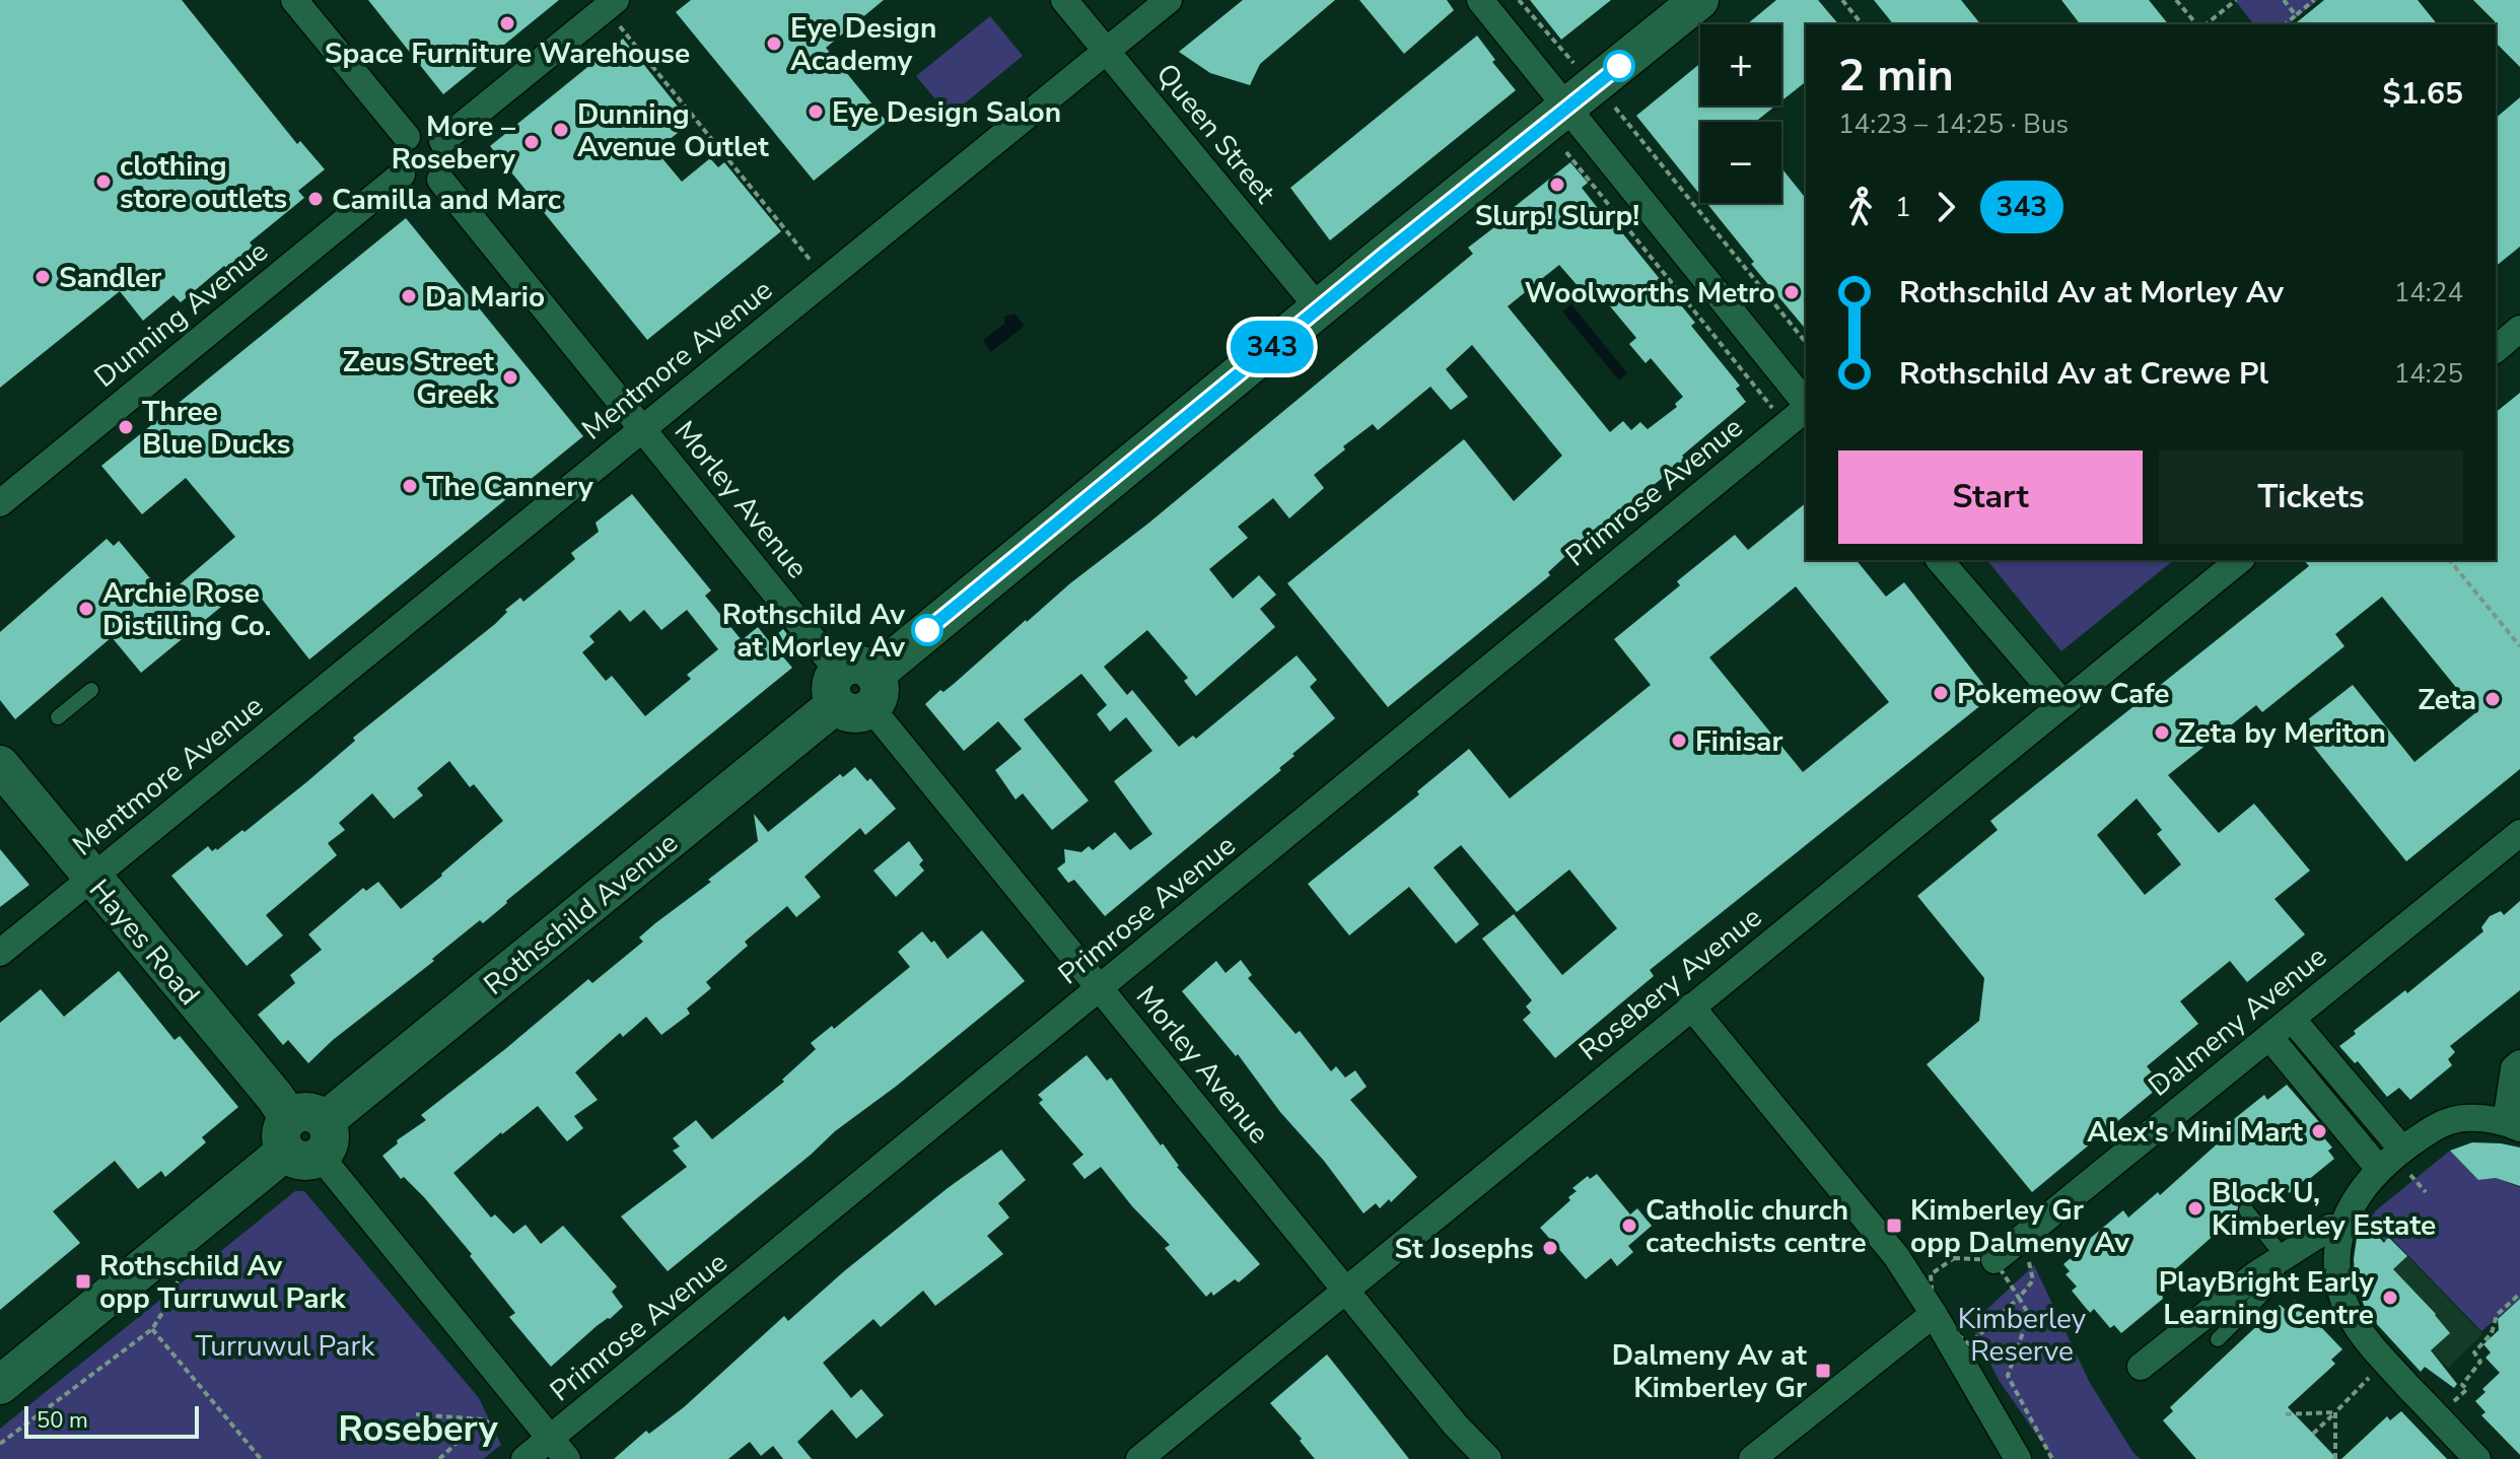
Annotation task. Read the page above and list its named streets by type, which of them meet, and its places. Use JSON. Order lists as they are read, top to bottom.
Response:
{
  "streets": {
    "street": [
      "Queen Street",
      "Dunning Avenue",
      "Mentmore Avenue",
      "Primrose Avenue",
      "Morley Avenue",
      "Rothschild Avenue",
      "Hayes Road",
      "Rosebery Avenue",
      "Dalmeny Avenue"
    ]
  },
  "crossings": [
    ["Queen Street", "Mentmore Avenue"],
    ["Queen Street", "Rothschild Avenue"],
    ["Dunning Avenue", "Morley Avenue"],
    ["Mentmore Avenue", "Morley Avenue"],
    ["Mentmore Avenue", "Hayes Road"],
    ["Primrose Avenue", "Morley Avenue"],
    ["Primrose Avenue", "Hayes Road"],
    ["Morley Avenue", "Rothschild Avenue"],
    ["Morley Avenue", "Rosebery Avenue"],
    ["Rothschild Avenue", "Hayes Road"]
  ],
  "districts": ["Rosebery"],
  "parks": ["Kimberley Reserve", "Turruwul Park"],
  "places": {
    "other": [
      "Space Furniture Warehouse",
      "Eye Design Academy",
      "Eye Design Salon",
      "Dunning Avenue Outlet",
      "More – Rosebery",
      "clothing store outlets",
      "Slurp! Slurp!",
      "Camilla and Marc",
      "Sandler",
      "Woolworths Metro",
      "Da Mario",
      "Zeus Street Greek",
      "Three Blue Ducks",
      "The Cannery",
      "Archie Rose Distilling Co.",
      "Rothschild Av at Morley Av",
      "Pokemeow Cafe",
      "Zeta",
      "Zeta by Meriton",
      "Finisar",
      "Alex's Mini Mart",
      "Block U, Kimberley Estate",
      "Catholic church catechists centre",
      "St Josephs",
      "PlayBright Early Learning Centre"
    ],
    "transit": ["Kimberley Gr opp Dalmeny Av", "Rothschild Av opp Turruwul Park", "Dalmeny Av at Kimberley Gr"]
  },
  "lines": ["bus line 343"],
  "scale_bar": "50 m",
  "page": {
    "on_map": "343",
    "map_buttons": ["+", "−"],
    "heading": ["2 min", "14:23 – 14:25 · Bus", "$1.65"],
    "legs": ["1", "343"],
    "list": [
      {
        "name": "Rothschild Av at Morley Av",
        "value": "14:24"
      },
      {
        "name": "Rothschild Av at Crewe Pl",
        "value": "14:25"
      }
    ],
    "buttons": ["Start", "Tickets"],
    "scale": "50 m"
  }
}
